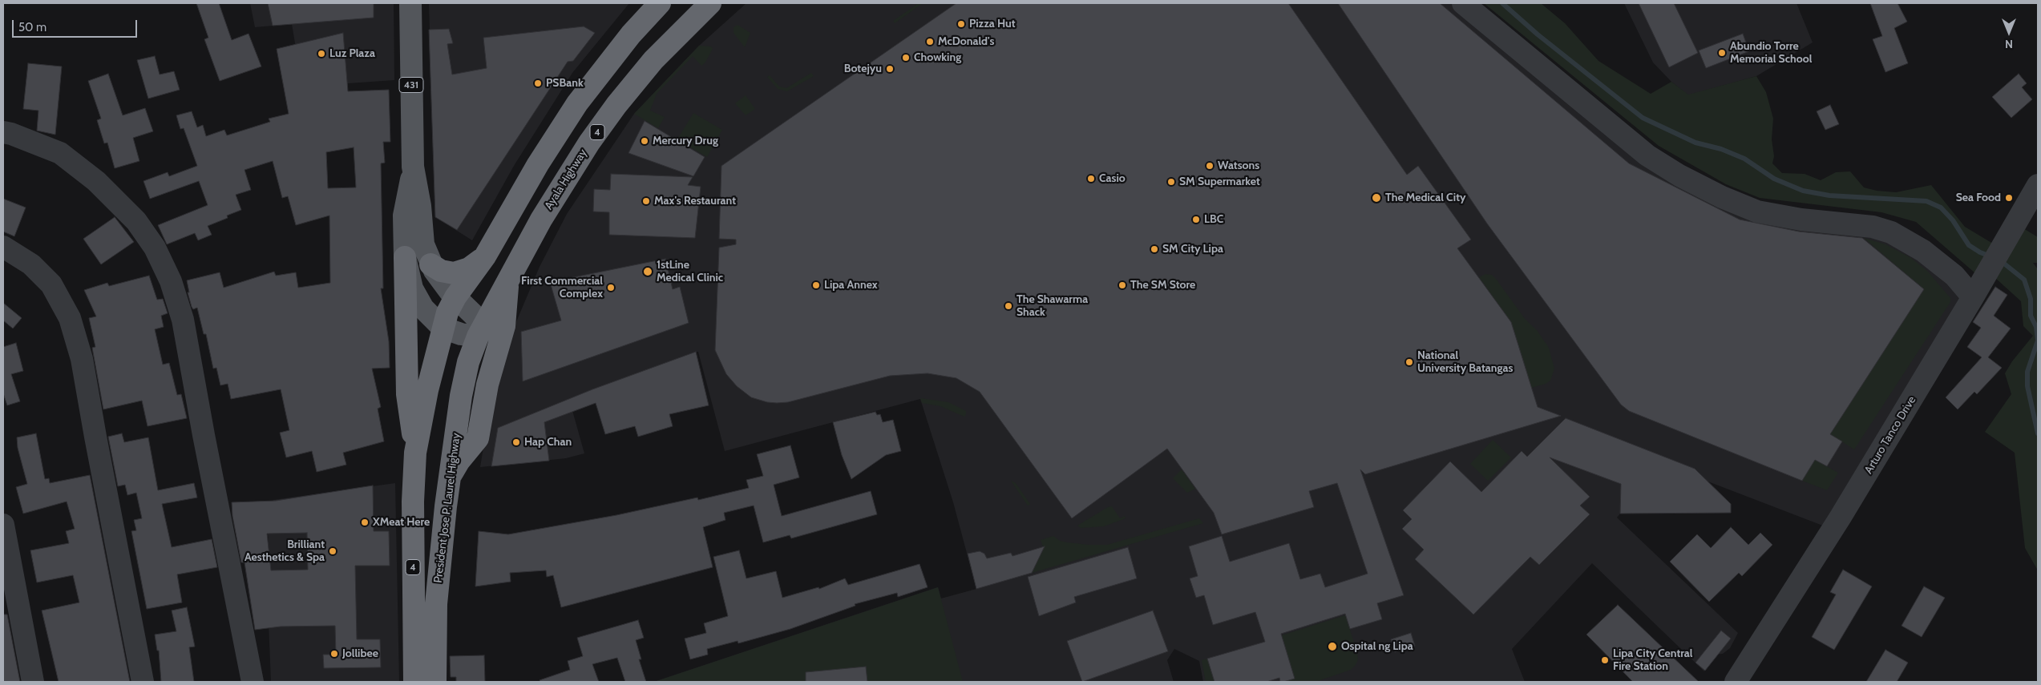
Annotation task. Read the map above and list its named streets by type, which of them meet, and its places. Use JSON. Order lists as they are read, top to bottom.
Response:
{
  "streets": {
    "highway": ["4", "Ayala Highway", "President Jose P. Laurel Highway"],
    "main road": ["431"],
    "street": ["Arturo Tanco Drive"]
  },
  "crossings": [
    ["431", "4"],
    ["431", "Ayala Highway"],
    ["431", "President Jose P. Laurel Highway"],
    ["Ayala Highway", "President Jose P. Laurel Highway"]
  ],
  "places": [
    "Pizza Hut",
    "McDonald's",
    "Abundio Torre Memorial School",
    "Luz Plaza",
    "Chowking",
    "Botejyu",
    "PSBank",
    "Mercury Drug",
    "Watsons",
    "Casio",
    "SM Supermarket",
    "The Medical City",
    "Sea Food",
    "Max's Restaurant",
    "LBC",
    "SM City Lipa",
    "1stLine Medical Clinic",
    "Lipa Annex",
    "The SM Store",
    "First Commercial Complex",
    "The Shawarma Shack",
    "National University Batangas",
    "Hap Chan",
    "XMeat Here",
    "Brilliant Aesthetics & Spa",
    "Ospital ng Lipa",
    "Jollibee",
    "Lipa City Central Fire Station"
  ],
  "scale_bar": "50 m",
  "north": "bottom"
}
